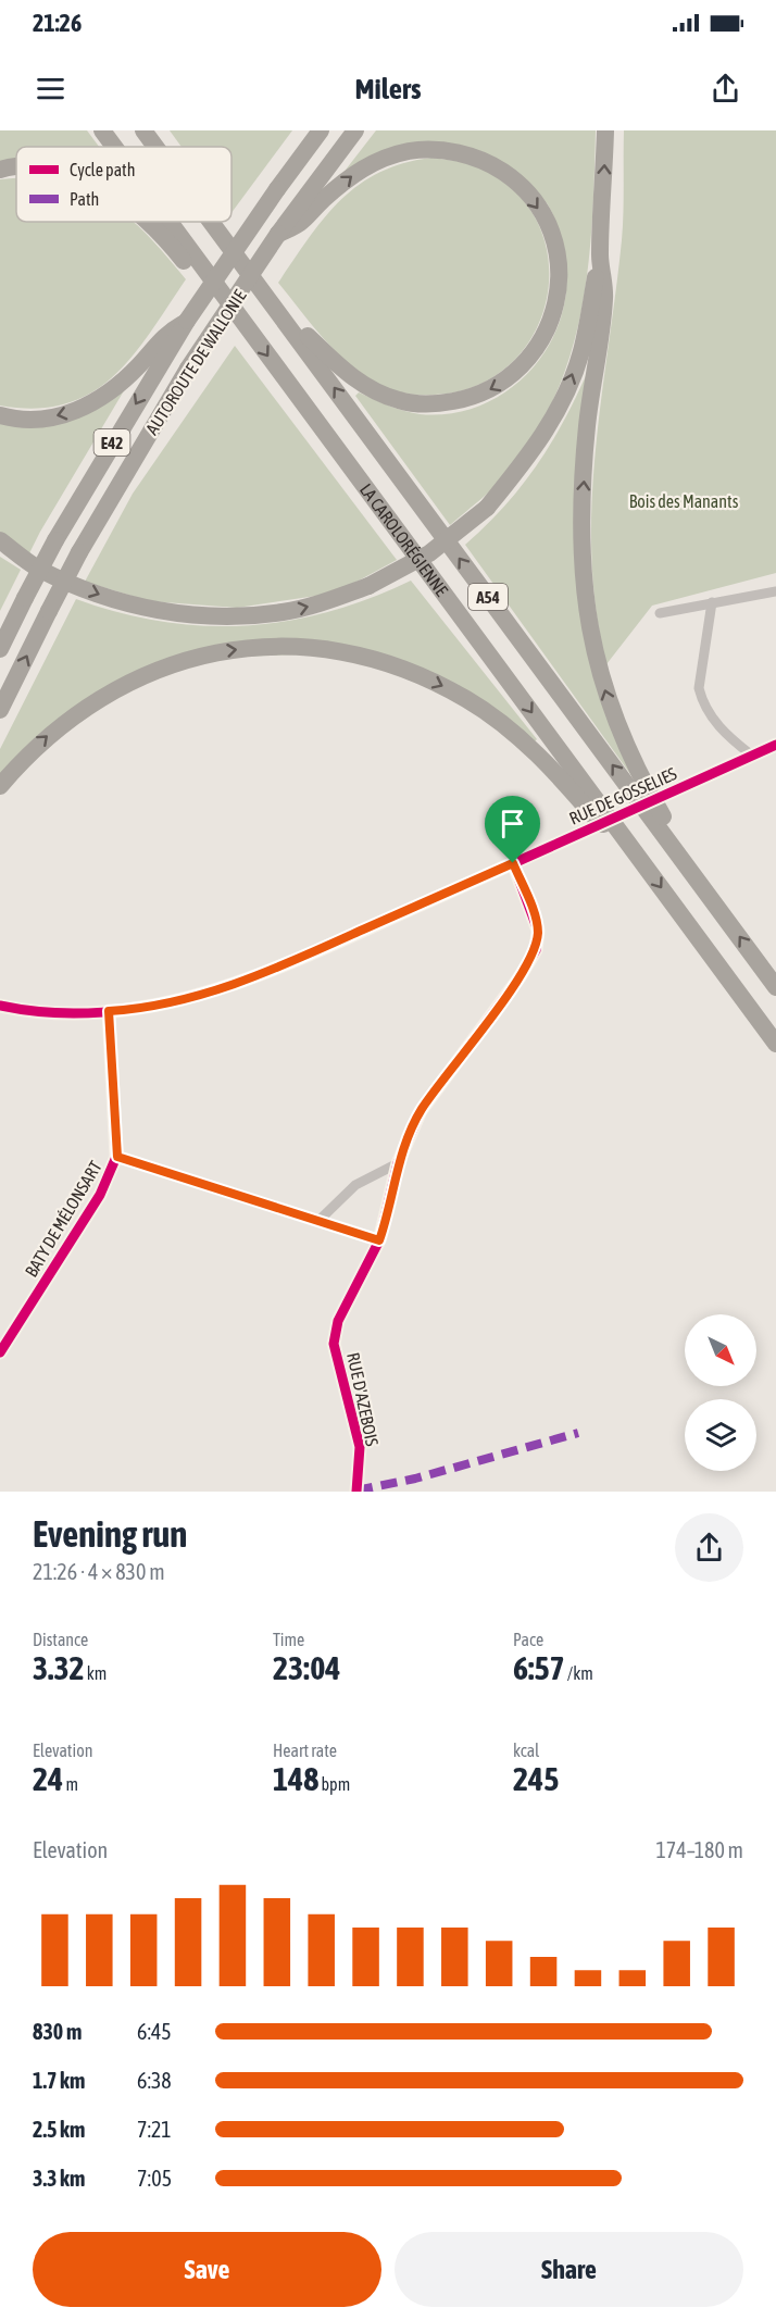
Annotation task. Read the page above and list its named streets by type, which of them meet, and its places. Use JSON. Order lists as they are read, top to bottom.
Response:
{
  "streets": {
    "highway": [
      "AUTOROUTE DE WALLONIE",
      "E42",
      "LA CAROLORÉGIENNE",
      "A54"
    ],
    "street": ["RUE DE GOSSELIES", "BATY DE MÉLONSART", "RUE D'AZEBOIS"]
  },
  "crossings": [
    ["RUE DE GOSSELIES", "BATY DE MÉLONSART"],
    ["RUE DE GOSSELIES", "RUE D'AZEBOIS"]
  ],
  "parks": ["Bois des Manants"],
  "legend": ["Cycle path", "Path"],
  "north": "bottom right",
  "page": {
    "status": "21:26",
    "header": "Milers",
    "heading": ["Evening run", "21:26 · 4 × 830 m"],
    "stats": [
      ["Distance", "3.32 km"],
      ["Time", "23:04"],
      ["Pace", "6:57 /km"],
      ["Elevation", "24 m"],
      ["Heart rate", "148 bpm"],
      ["kcal", "245"]
    ],
    "chart": ["Elevation", "174–180 m"],
    "list": [
      {
        "name": "830 m",
        "note": "6:45"
      },
      {
        "name": "1.7 km",
        "note": "6:38"
      },
      {
        "name": "2.5 km",
        "note": "7:21"
      },
      {
        "name": "3.3 km",
        "note": "7:05"
      }
    ],
    "buttons": ["Save", "Share"]
  }
}
